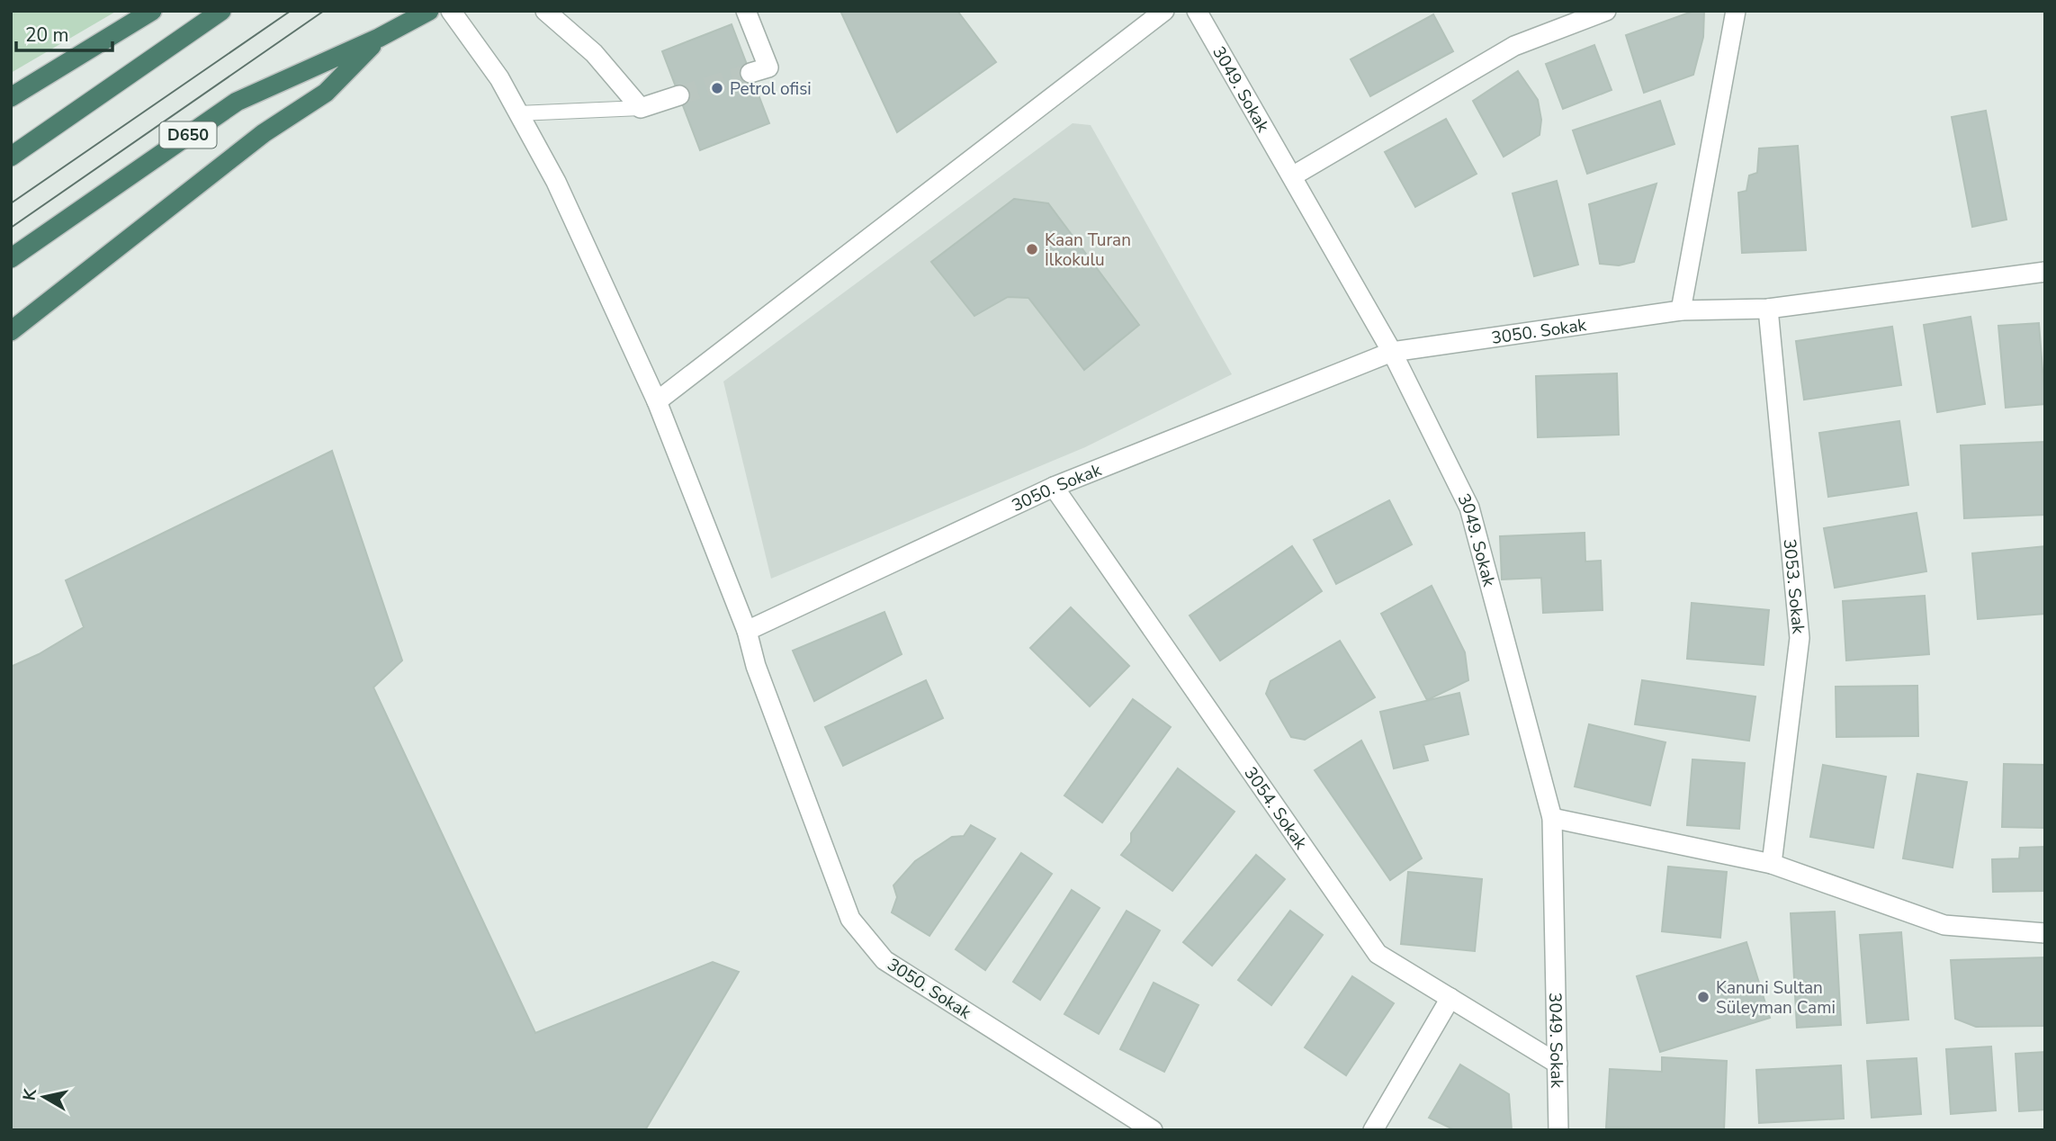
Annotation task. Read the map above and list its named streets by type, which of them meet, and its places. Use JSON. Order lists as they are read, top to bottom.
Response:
{
  "streets": {
    "highway": ["D650"],
    "street": [
      "3049. Sokak",
      "3050. Sokak",
      "3053. Sokak",
      "3054. Sokak"
    ]
  },
  "crossings": [
    ["3049. Sokak", "3050. Sokak"],
    ["3049. Sokak", "3054. Sokak"],
    ["3050. Sokak", "3053. Sokak"],
    ["3050. Sokak", "3054. Sokak"]
  ],
  "places": ["Petrol ofisi", "Kaan Turan İlkokulu", "Kanuni Sultan Süleyman Cami"],
  "scale_bar": "20 m",
  "north": "left"
}
